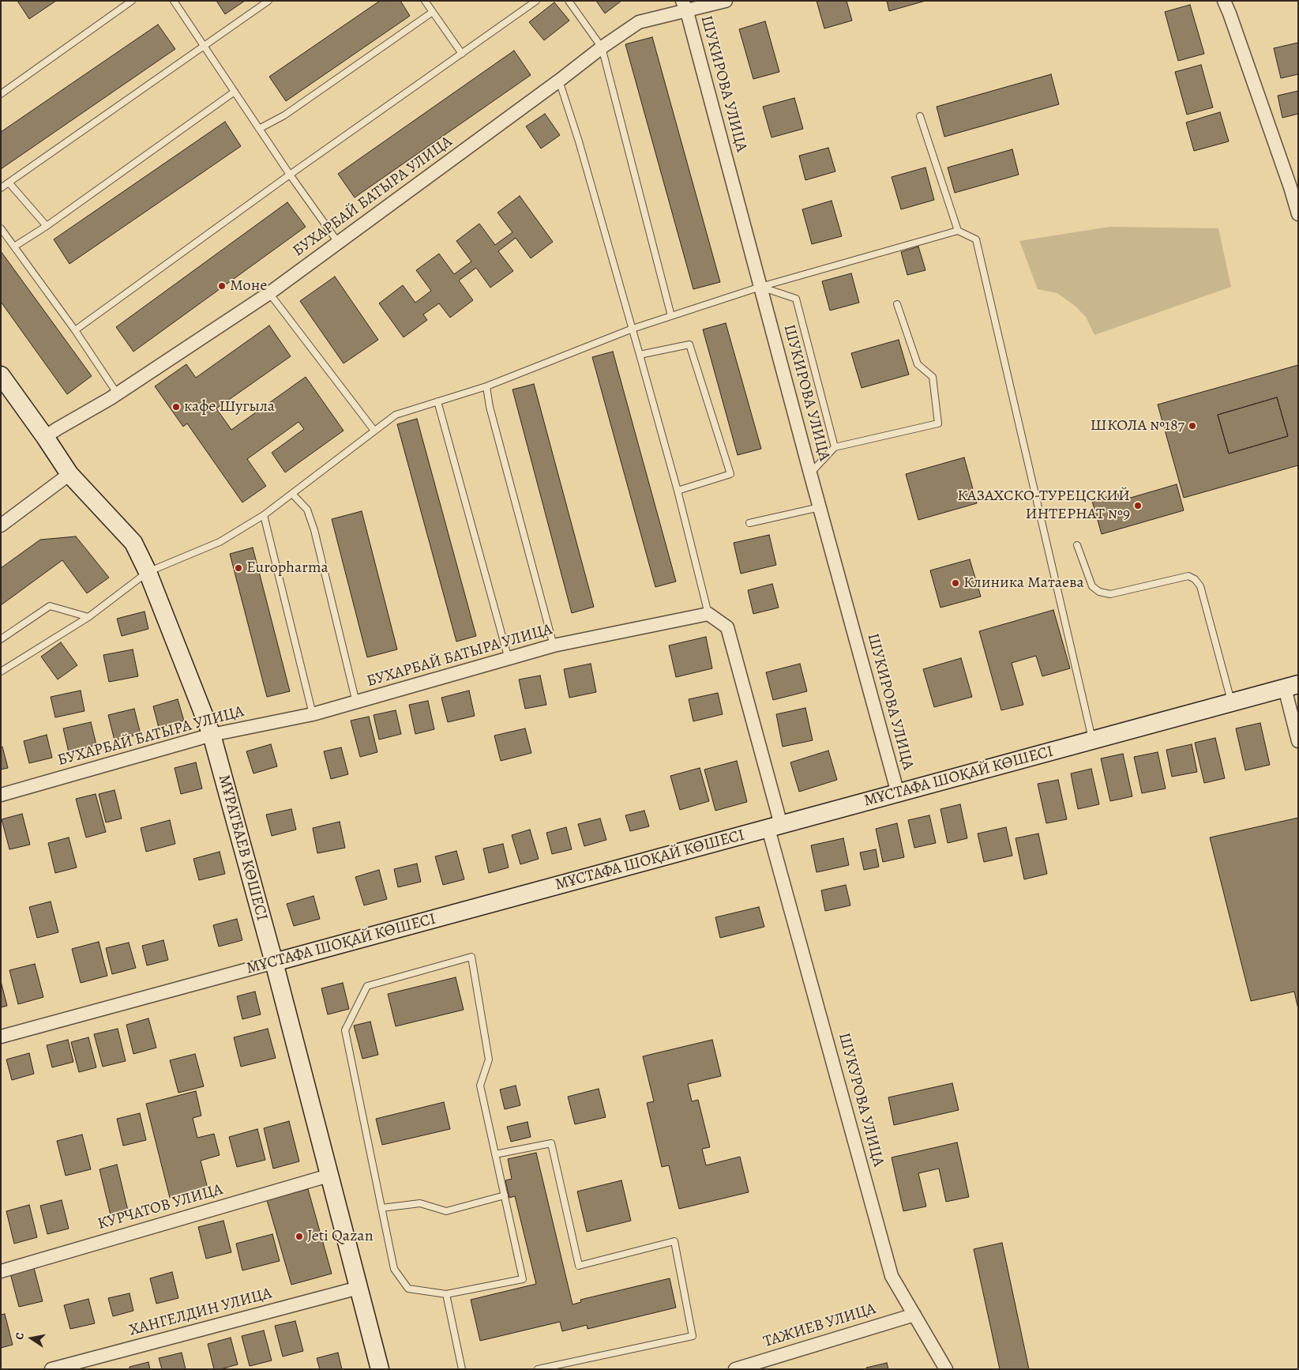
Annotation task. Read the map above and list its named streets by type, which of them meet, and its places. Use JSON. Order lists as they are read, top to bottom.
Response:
{
  "streets": {
    "street": [
      "ШУКИРОВА УЛИЦА",
      "БУХАРБАЙ БАТЫРА УЛИЦА",
      "МҰСТАФА ШОҚАЙ КӨШЕСІ",
      "МҰРАТБАЕВ КӨШЕСІ",
      "ШУКУРОВА УЛИЦА",
      "КУРЧАТОВ УЛИЦА",
      "ХАНГЕЛДИН УЛИЦА",
      "ТАЖИЕВ УЛИЦА"
    ]
  },
  "crossings": [
    ["ШУКИРОВА УЛИЦА", "БУХАРБАЙ БАТЫРА УЛИЦА"],
    ["ШУКИРОВА УЛИЦА", "МҰСТАФА ШОҚАЙ КӨШЕСІ"],
    ["БУХАРБАЙ БАТЫРА УЛИЦА", "МҰРАТБАЕВ КӨШЕСІ"],
    ["МҰСТАФА ШОҚАЙ КӨШЕСІ", "МҰРАТБАЕВ КӨШЕСІ"],
    ["МҰСТАФА ШОҚАЙ КӨШЕСІ", "ШУКУРОВА УЛИЦА"],
    ["МҰРАТБАЕВ КӨШЕСІ", "КУРЧАТОВ УЛИЦА"],
    ["МҰРАТБАЕВ КӨШЕСІ", "ХАНГЕЛДИН УЛИЦА"],
    ["ШУКУРОВА УЛИЦА", "ТАЖИЕВ УЛИЦА"]
  ],
  "places": [
    "Моне",
    "кафе Шугыла",
    "ШКОЛА №187",
    "КАЗАХСКО-ТУРЕЦСКИЙ ИНТЕРНАТ №9",
    "Europharma",
    "Клиника Матаева",
    "Jeti Qazan"
  ],
  "north": "left"
}
